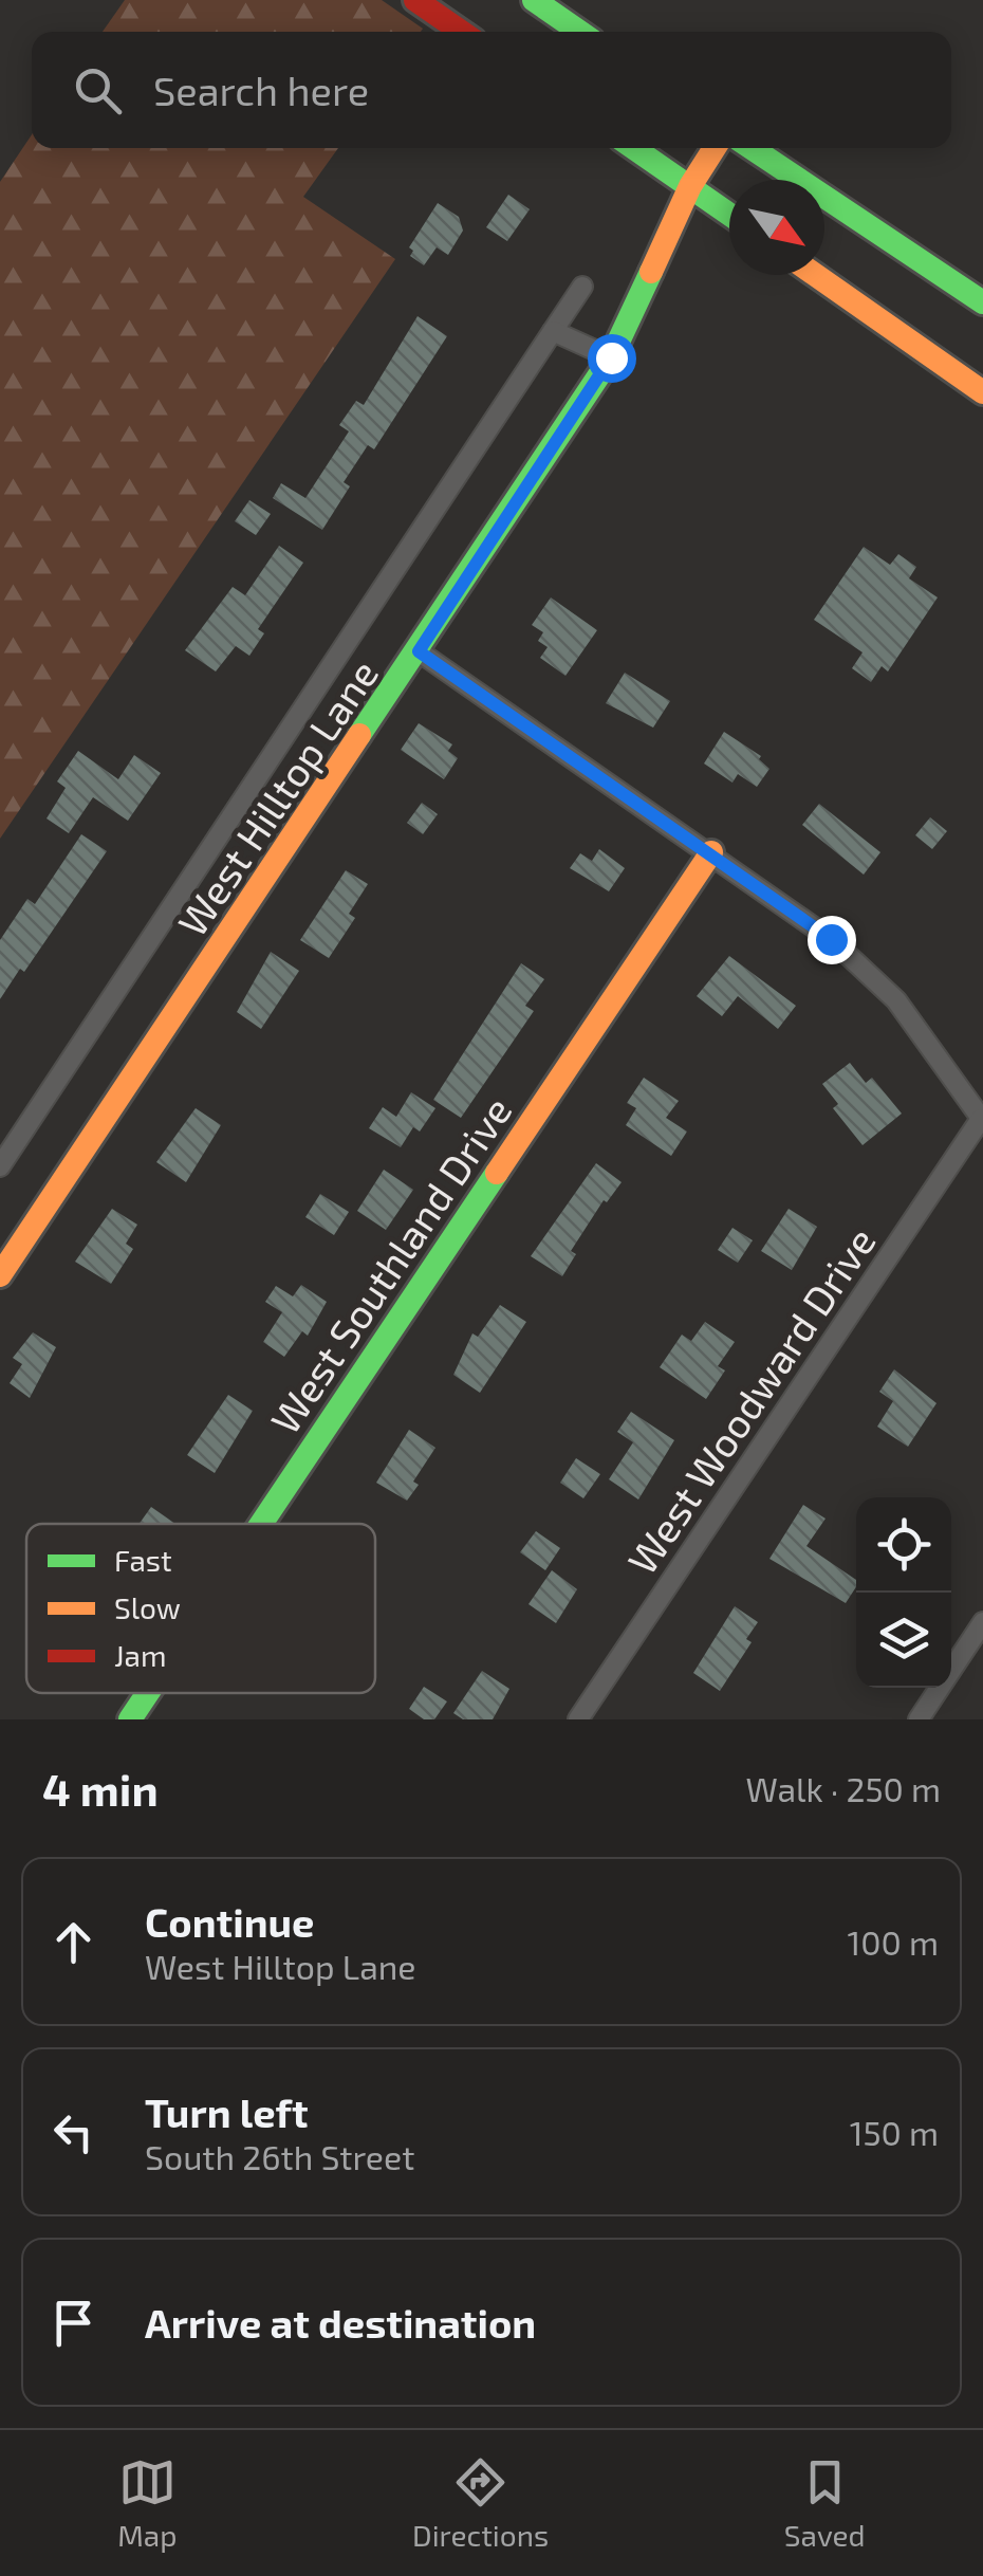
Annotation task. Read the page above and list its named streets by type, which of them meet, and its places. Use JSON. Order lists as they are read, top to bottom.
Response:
{
  "streets": {
    "street": ["West Hilltop Lane", "West Southland Drive", "West Woodward Drive"]
  },
  "legend": ["Fast", "Slow", "Jam"],
  "north": "bottom right",
  "page": {
    "search": "Search here",
    "heading": ["4 min", "Walk · 250 m"],
    "list": [
      ["Continue", "West Hilltop Lane", "100 m"],
      ["Turn left", "South 26th Street", "150 m"],
      "Arrive at destination"
    ],
    "nav": ["Map", "Directions", "Saved"]
  }
}
